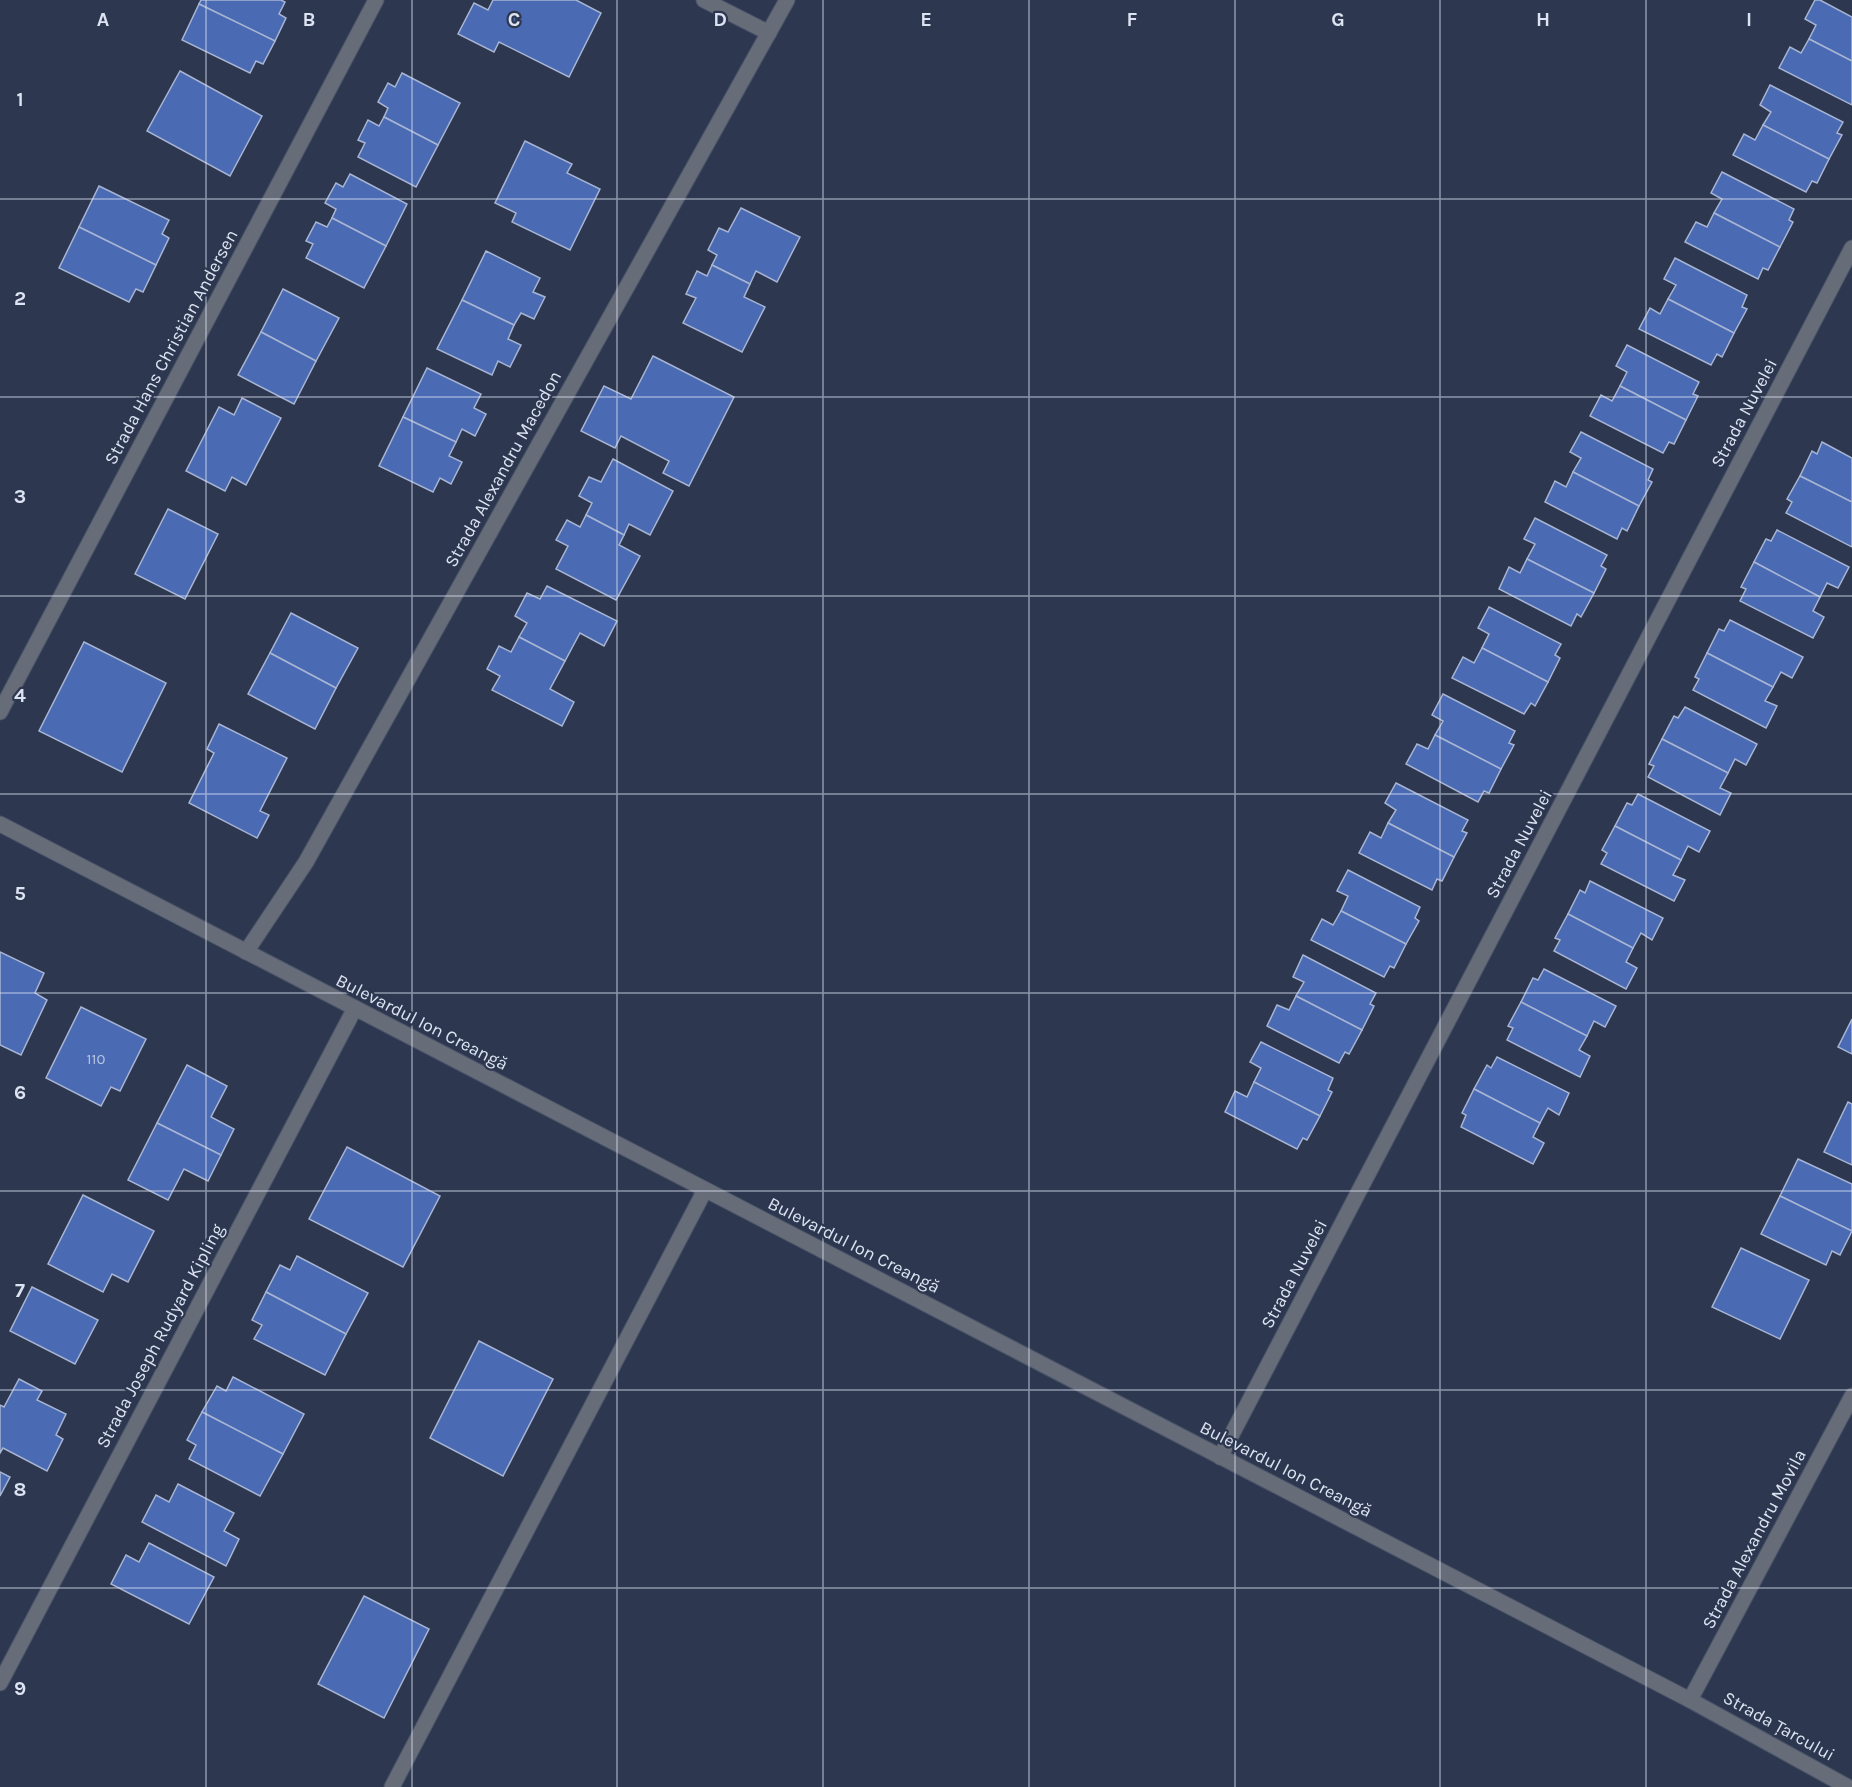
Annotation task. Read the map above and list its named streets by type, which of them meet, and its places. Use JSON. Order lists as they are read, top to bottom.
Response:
{
  "streets": {
    "street": [
      "Strada Hans Christian Andersen",
      "Strada Nuvelei",
      "Strada Alexandru Macedon",
      "Bulevardul Ion Creangă",
      "Strada Joseph Rudyard Kipling",
      "Strada Alexandru Movila",
      "Strada Țarcului"
    ]
  },
  "crossings": [
    ["Strada Nuvelei", "Bulevardul Ion Creangă"],
    ["Strada Alexandru Macedon", "Bulevardul Ion Creangă"],
    ["Bulevardul Ion Creangă", "Strada Joseph Rudyard Kipling"],
    ["Bulevardul Ion Creangă", "Strada Alexandru Movila"],
    ["Bulevardul Ion Creangă", "Strada Țarcului"],
    ["Strada Alexandru Movila", "Strada Țarcului"]
  ],
  "house_numbers": ["110"],
  "grid": {
    "columns": [
      "A",
      "B",
      "C",
      "D",
      "E",
      "F",
      "G",
      "H",
      "I"
    ],
    "rows": [
      "1",
      "2",
      "3",
      "4",
      "5",
      "6",
      "7",
      "8",
      "9"
    ]
  }
}
